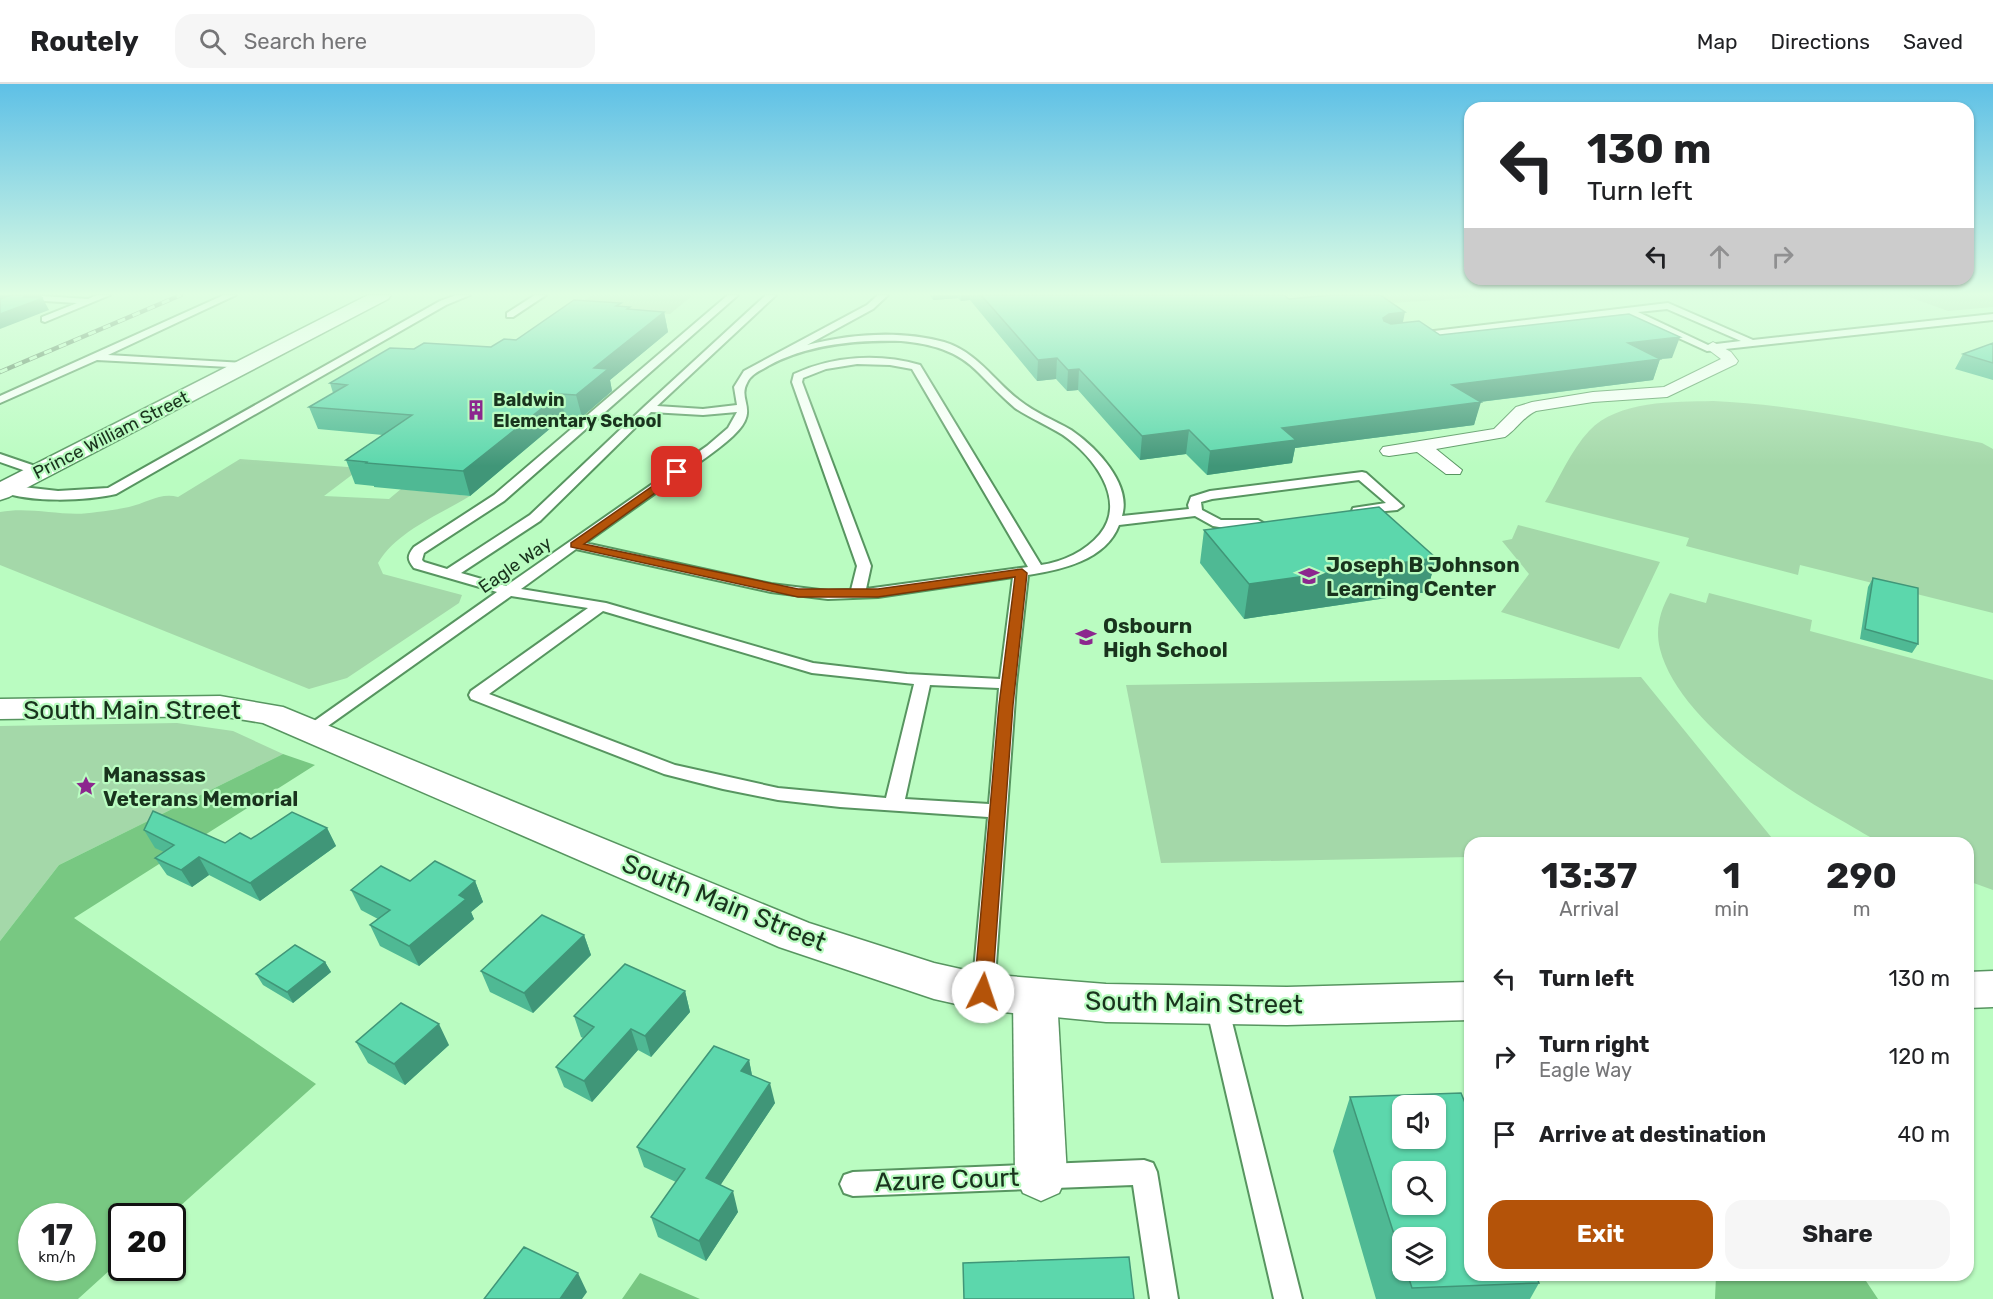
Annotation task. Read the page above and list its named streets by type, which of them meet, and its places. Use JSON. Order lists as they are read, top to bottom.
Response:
{
  "streets": {
    "street": ["Prince William Street", "South Main Street", "Azure Court"],
    "lane": ["Eagle Way"]
  },
  "crossings": [
    ["Eagle Way", "South Main Street"],
    ["South Main Street", "Azure Court"]
  ],
  "places": {
    "building": ["Baldwin Elementary School"],
    "school or university": ["Joseph B Johnson Learning Center", "Osbourn High School"],
    "place": ["Manassas Veterans Memorial"]
  },
  "page": {
    "header": "Routely",
    "search": "Search here",
    "nav": ["Map", "Directions", "Saved"],
    "turn": ["130 m", "Turn left"],
    "eta": [
      "13:37",
      "Arrival",
      "1",
      "min",
      "290",
      "m"
    ],
    "list": [
      {
        "name": "Turn left",
        "value": "130 m"
      },
      {
        "name": "Turn right",
        "note": "Eagle Way",
        "value": "120 m"
      },
      {
        "name": "Arrive at destination",
        "value": "40 m"
      }
    ],
    "buttons": ["Exit", "Share"],
    "speed": "17 km/h",
    "limit": "20"
  }
}
